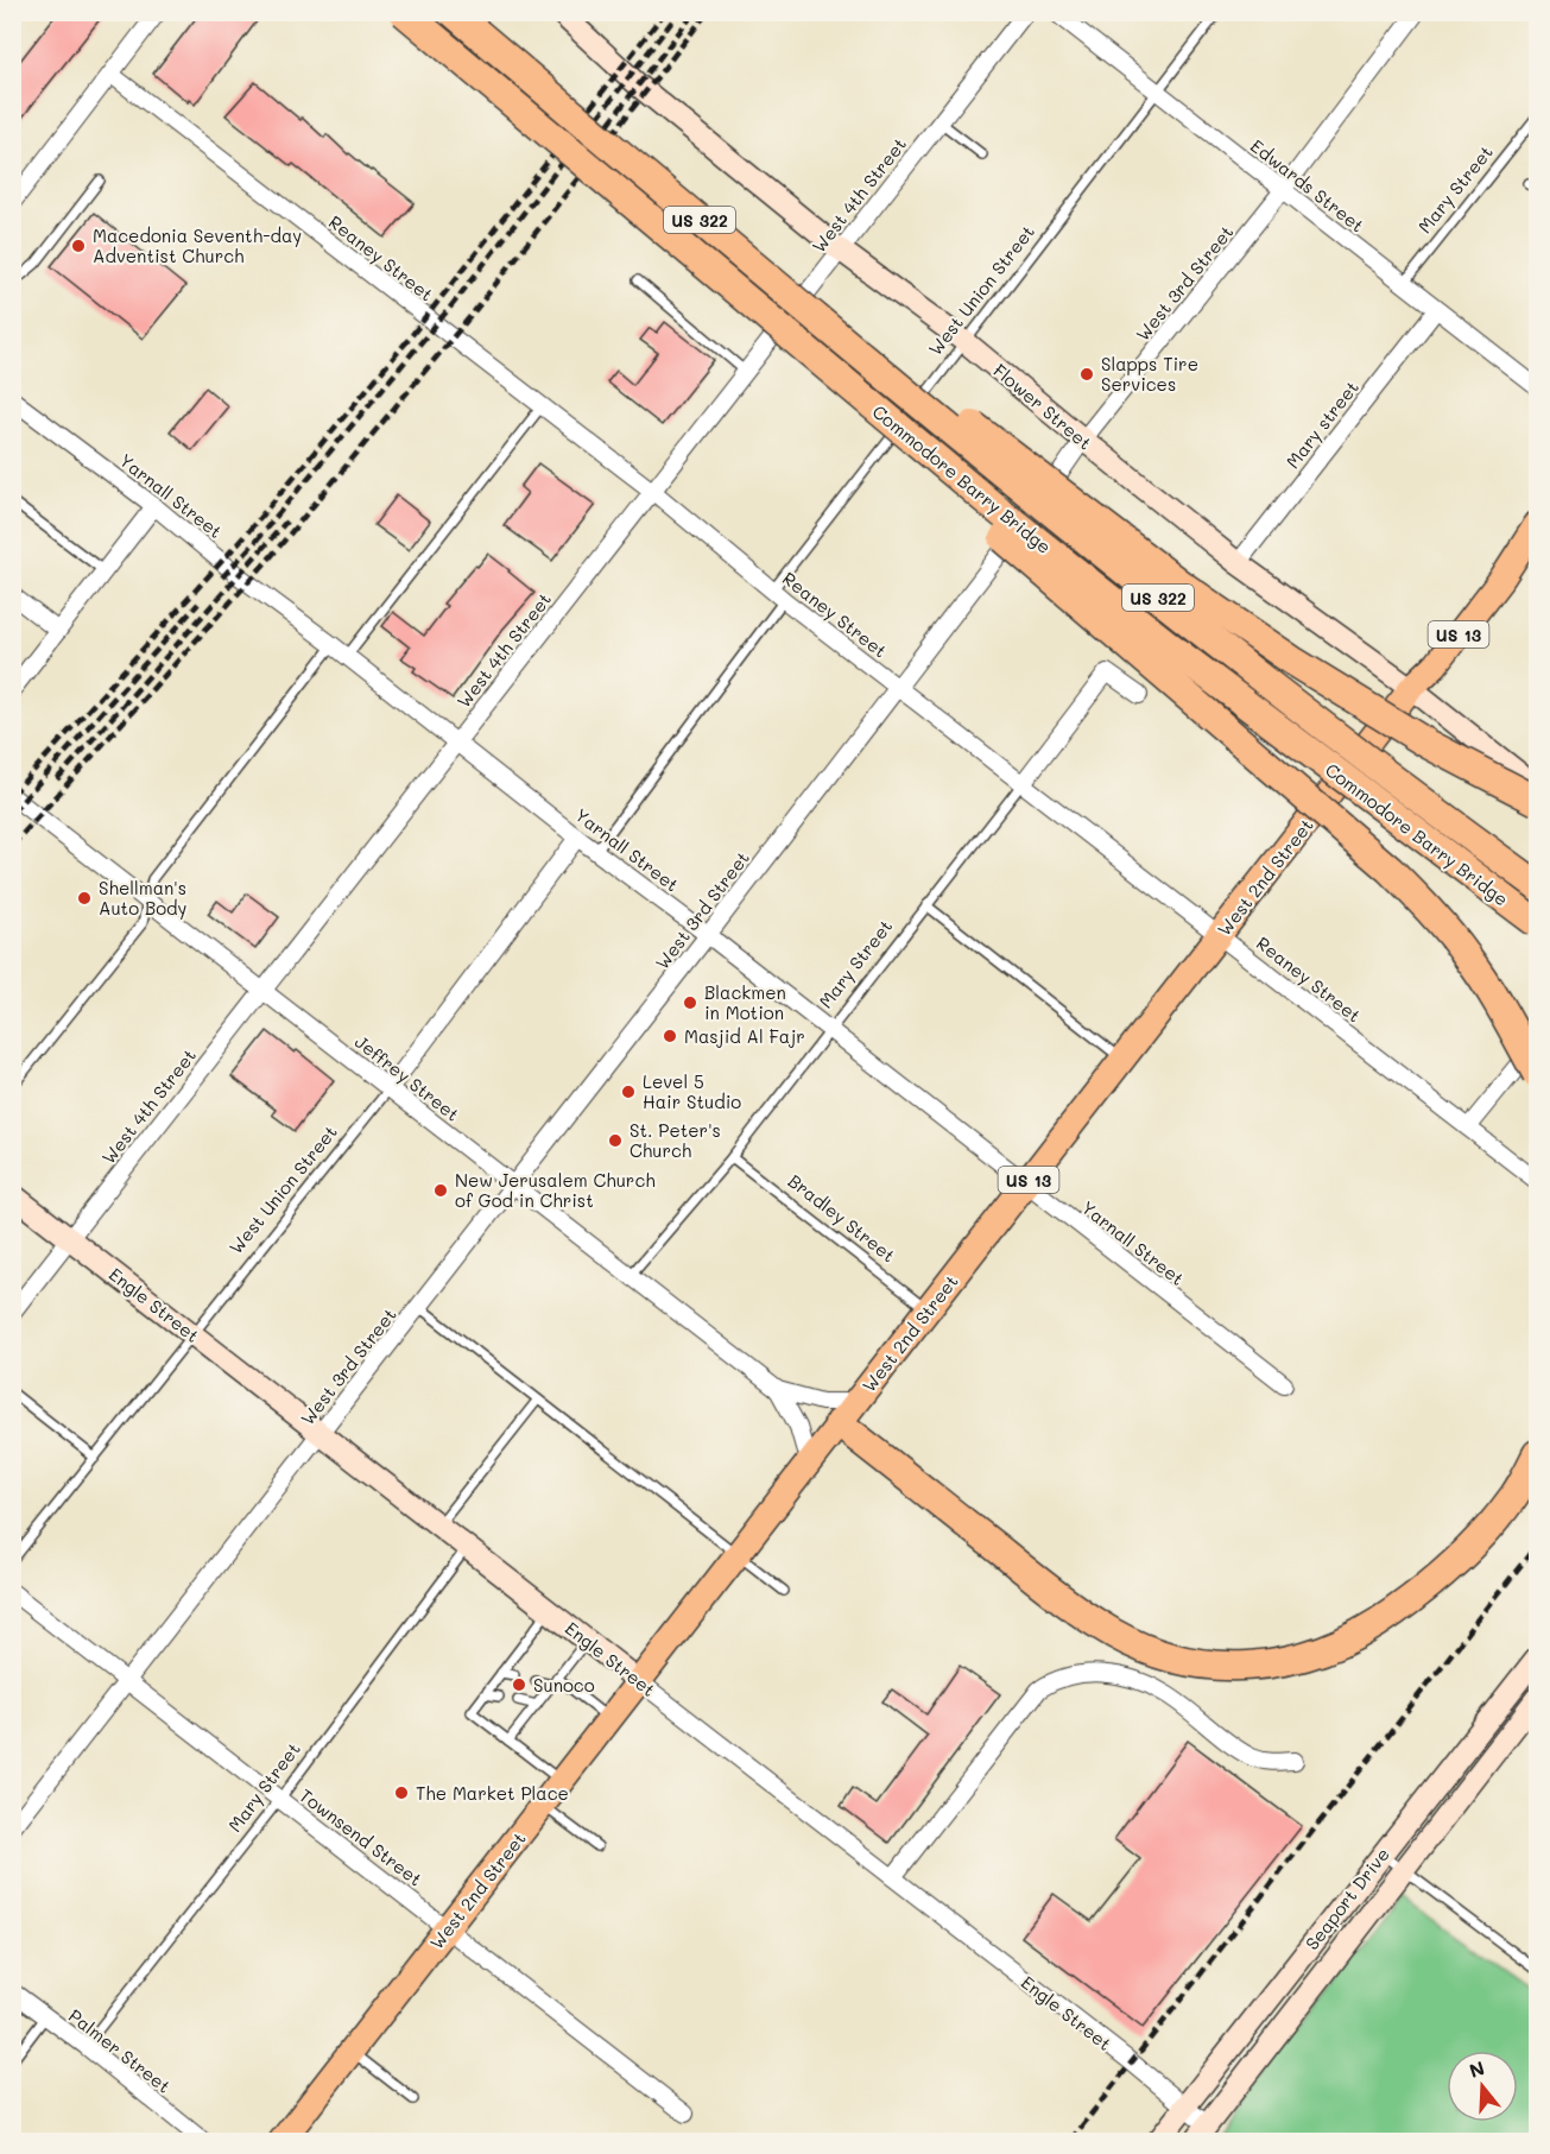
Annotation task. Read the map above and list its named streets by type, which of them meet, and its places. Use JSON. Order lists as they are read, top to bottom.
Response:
{
  "streets": {
    "highway": ["US 322", "Commodore Barry Bridge"],
    "main road": ["US 13", "West 2nd Street"],
    "street": [
      "Edwards Street",
      "Mary Street",
      "West 4th Street",
      "Reaney Street",
      "West 3rd Street",
      "West Union Street",
      "Flower Street",
      "Mary street",
      "Yarnall Street",
      "Jeffrey Street",
      "Engle Street",
      "Townsend Street",
      "Seaport Drive",
      "Palmer Street"
    ],
    "lane": ["Bradley Street"]
  },
  "crossings": [
    ["Edwards Street", "Mary Street"],
    ["Edwards Street", "West 3rd Street"],
    ["Edwards Street", "West Union Street"],
    ["Edwards Street", "Mary street"],
    ["Mary Street", "Reaney Street"],
    ["Mary Street", "Yarnall Street"],
    ["Mary Street", "Jeffrey Street"],
    ["Mary Street", "Bradley Street"],
    ["Mary Street", "Engle Street"],
    ["Mary Street", "Townsend Street"],
    ["Mary Street", "Palmer Street"],
    ["West 4th Street", "Reaney Street"],
    ["West 4th Street", "Flower Street"],
    ["West 4th Street", "Yarnall Street"],
    ["West 4th Street", "Jeffrey Street"],
    ["West 4th Street", "Engle Street"],
    ["Reaney Street", "West 3rd Street"],
    ["Reaney Street", "West 2nd Street"],
    ["West 3rd Street", "Flower Street"],
    ["West 3rd Street", "Yarnall Street"],
    ["West 3rd Street", "Jeffrey Street"],
    ["West 3rd Street", "Engle Street"],
    ["West 3rd Street", "Townsend Street"],
    ["West Union Street", "Flower Street"],
    ["West Union Street", "Yarnall Street"],
    ["West Union Street", "Jeffrey Street"],
    ["West Union Street", "Engle Street"],
    ["Flower Street", "Mary street"],
    ["Flower Street", "West 2nd Street"],
    ["Yarnall Street", "West 2nd Street"],
    ["West 2nd Street", "Bradley Street"],
    ["West 2nd Street", "Engle Street"],
    ["West 2nd Street", "Townsend Street"],
    ["Engle Street", "Seaport Drive"]
  ],
  "places": [
    "Macedonia Seventh-day Adventist Church",
    "Slapps Tire Services",
    "Shellman's Auto Body",
    "Blackmen in Motion",
    "Masjid Al Fajr",
    "Level 5 Hair Studio",
    "St. Peter's Church",
    "New Jerusalem Church of God in Christ",
    "Sunoco",
    "The Market Place"
  ],
  "north": "top"
}
